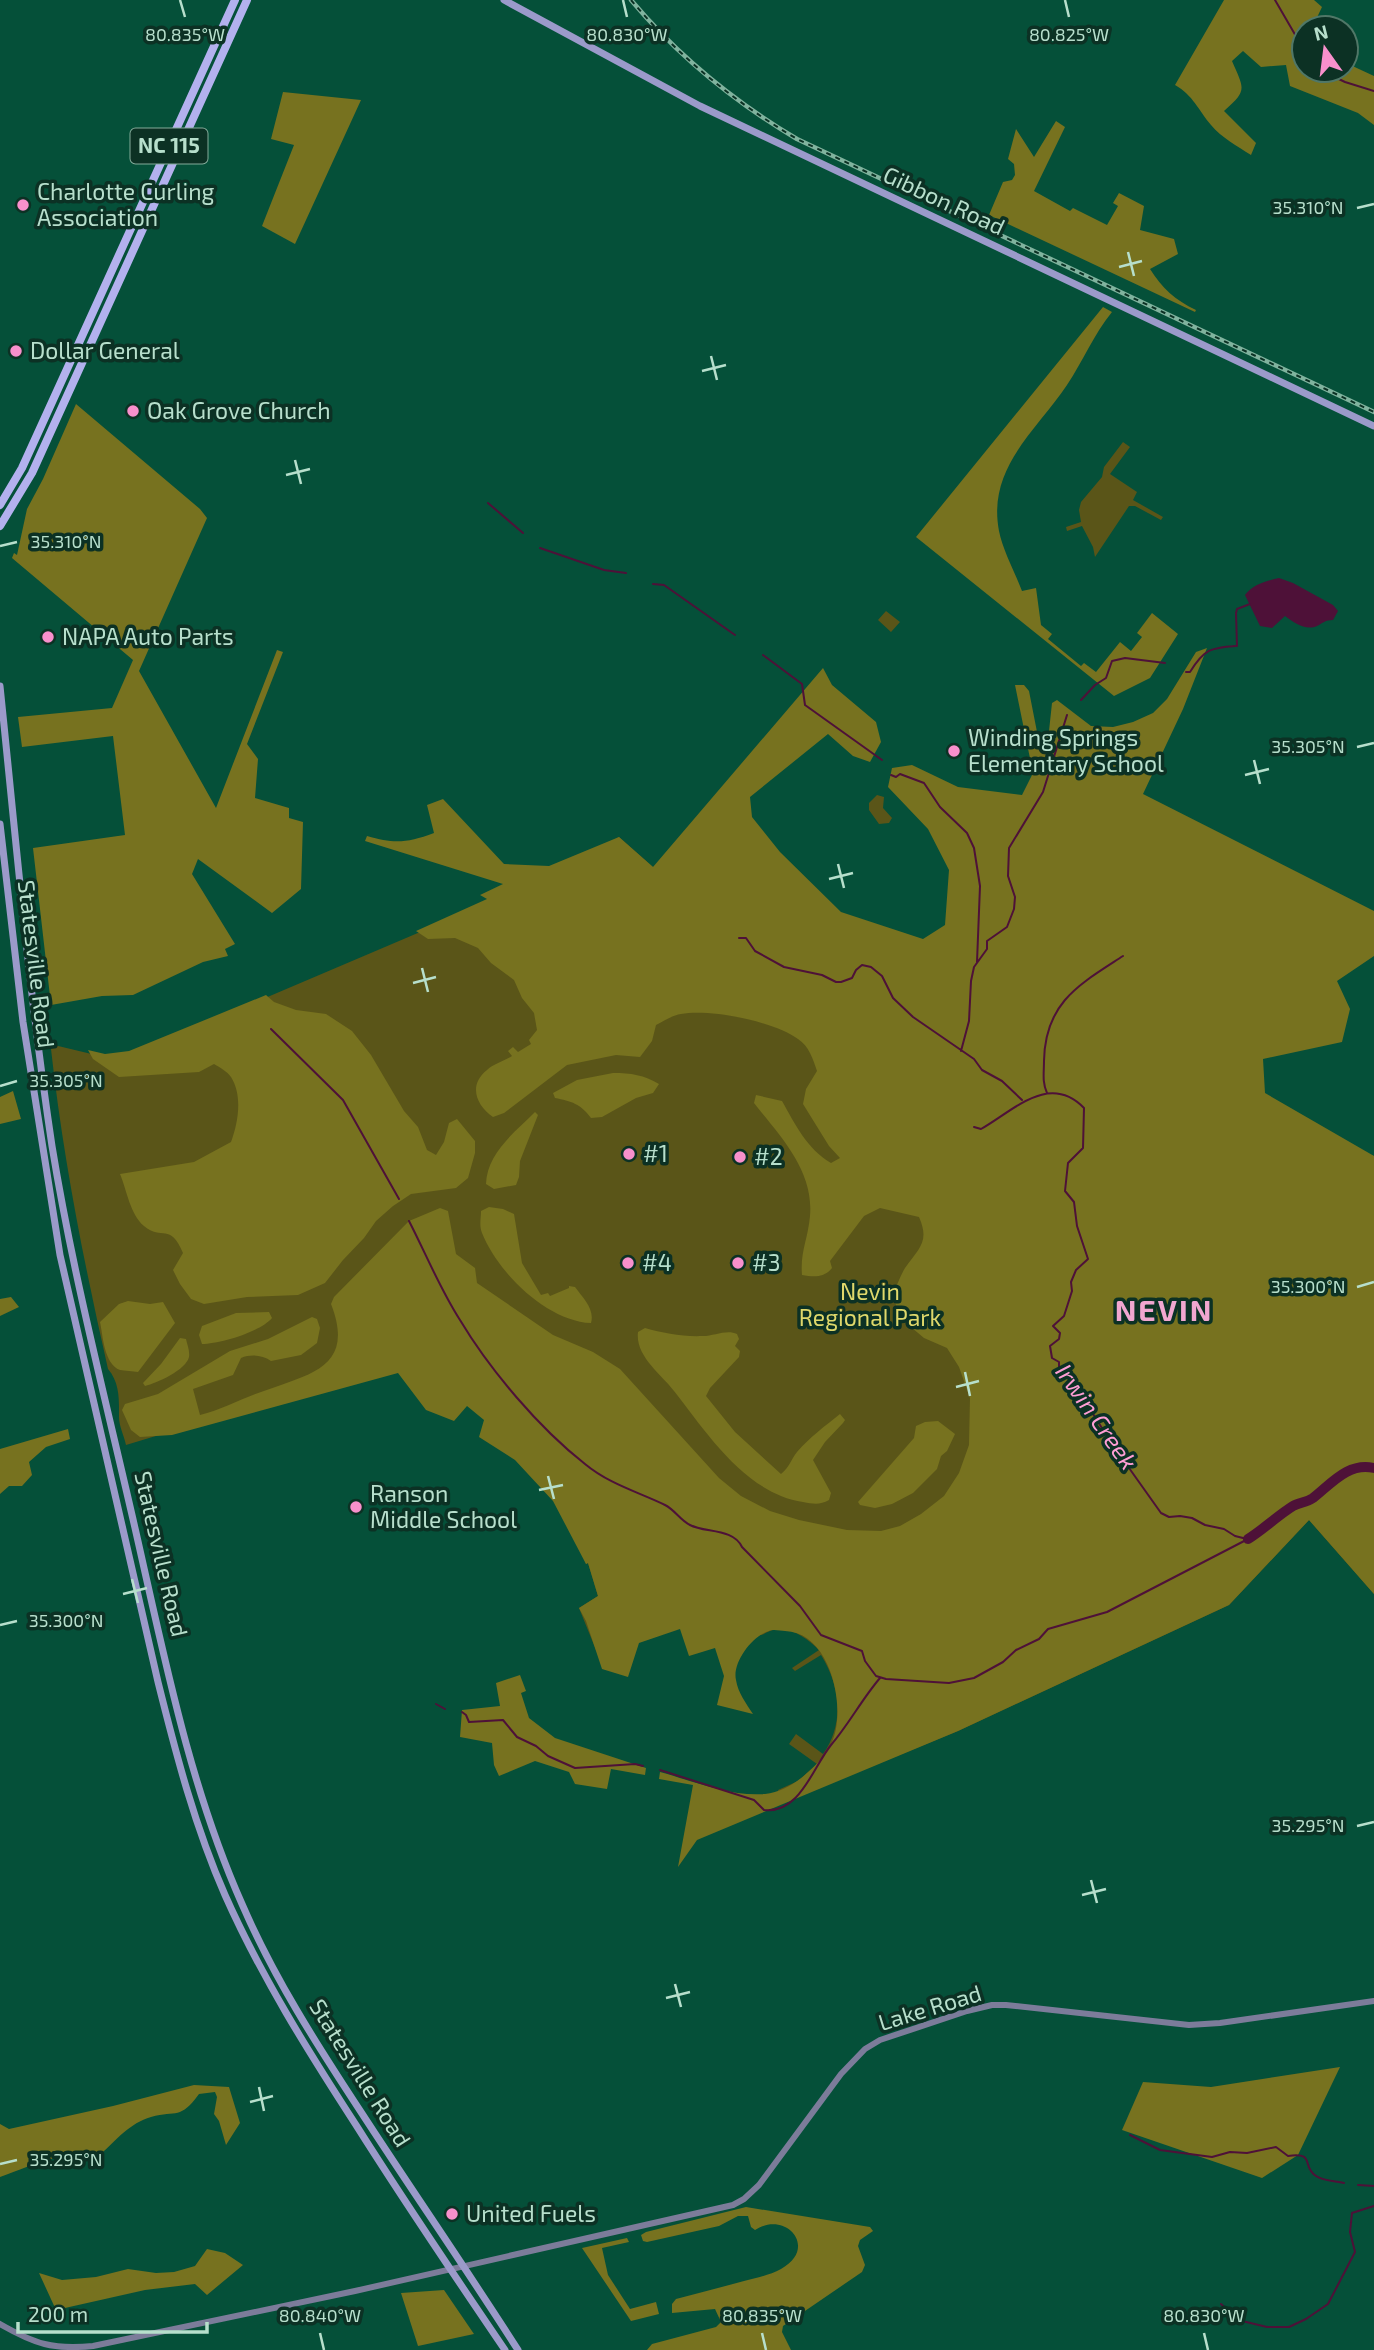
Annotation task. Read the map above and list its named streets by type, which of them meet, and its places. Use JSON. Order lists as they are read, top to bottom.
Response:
{
  "streets": {
    "main road": ["NC 115", "Gibbon Road", "Statesville Road"],
    "street": ["Lake Road"]
  },
  "crossings": [
    ["Statesville Road", "Lake Road"]
  ],
  "districts": ["NEVIN"],
  "water": ["Irwin Creek"],
  "parks": ["Nevin Regional Park"],
  "places": [
    "Charlotte Curling Association",
    "Dollar General",
    "Oak Grove Church",
    "NAPA Auto Parts",
    "Winding Springs Elementary School",
    "#1",
    "#2",
    "#4",
    "#3",
    "Ranson Middle School",
    "United Fuels"
  ],
  "scale_bar": "200 m",
  "north": "top",
  "coordinates": [
    "80.835°W",
    "80.830°W",
    "80.825°W",
    "35.310°N",
    "35.305°N",
    "35.300°N",
    "35.295°N",
    "80.840°W"
  ]
}
